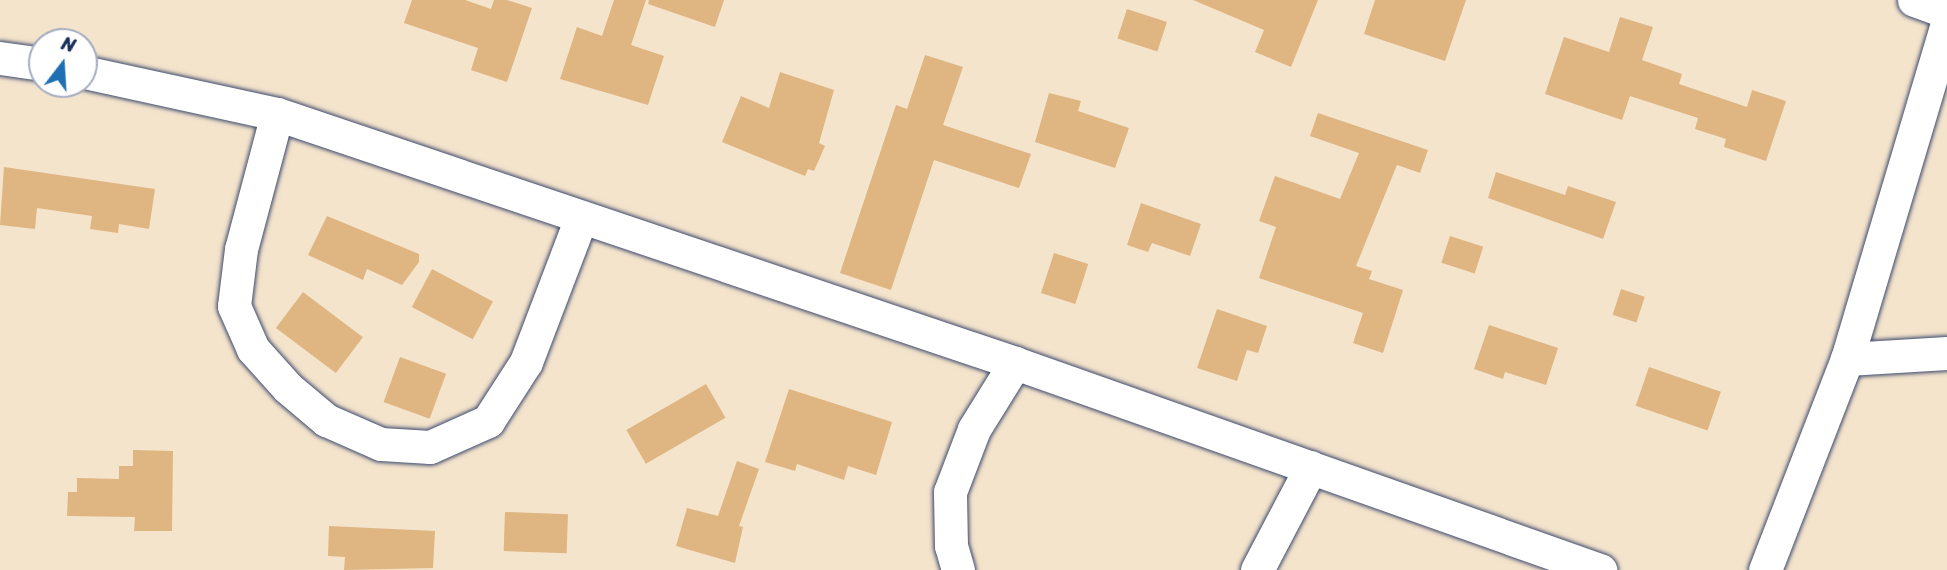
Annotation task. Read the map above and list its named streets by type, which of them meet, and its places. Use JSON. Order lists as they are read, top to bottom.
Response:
{
  "north": "top"
}
